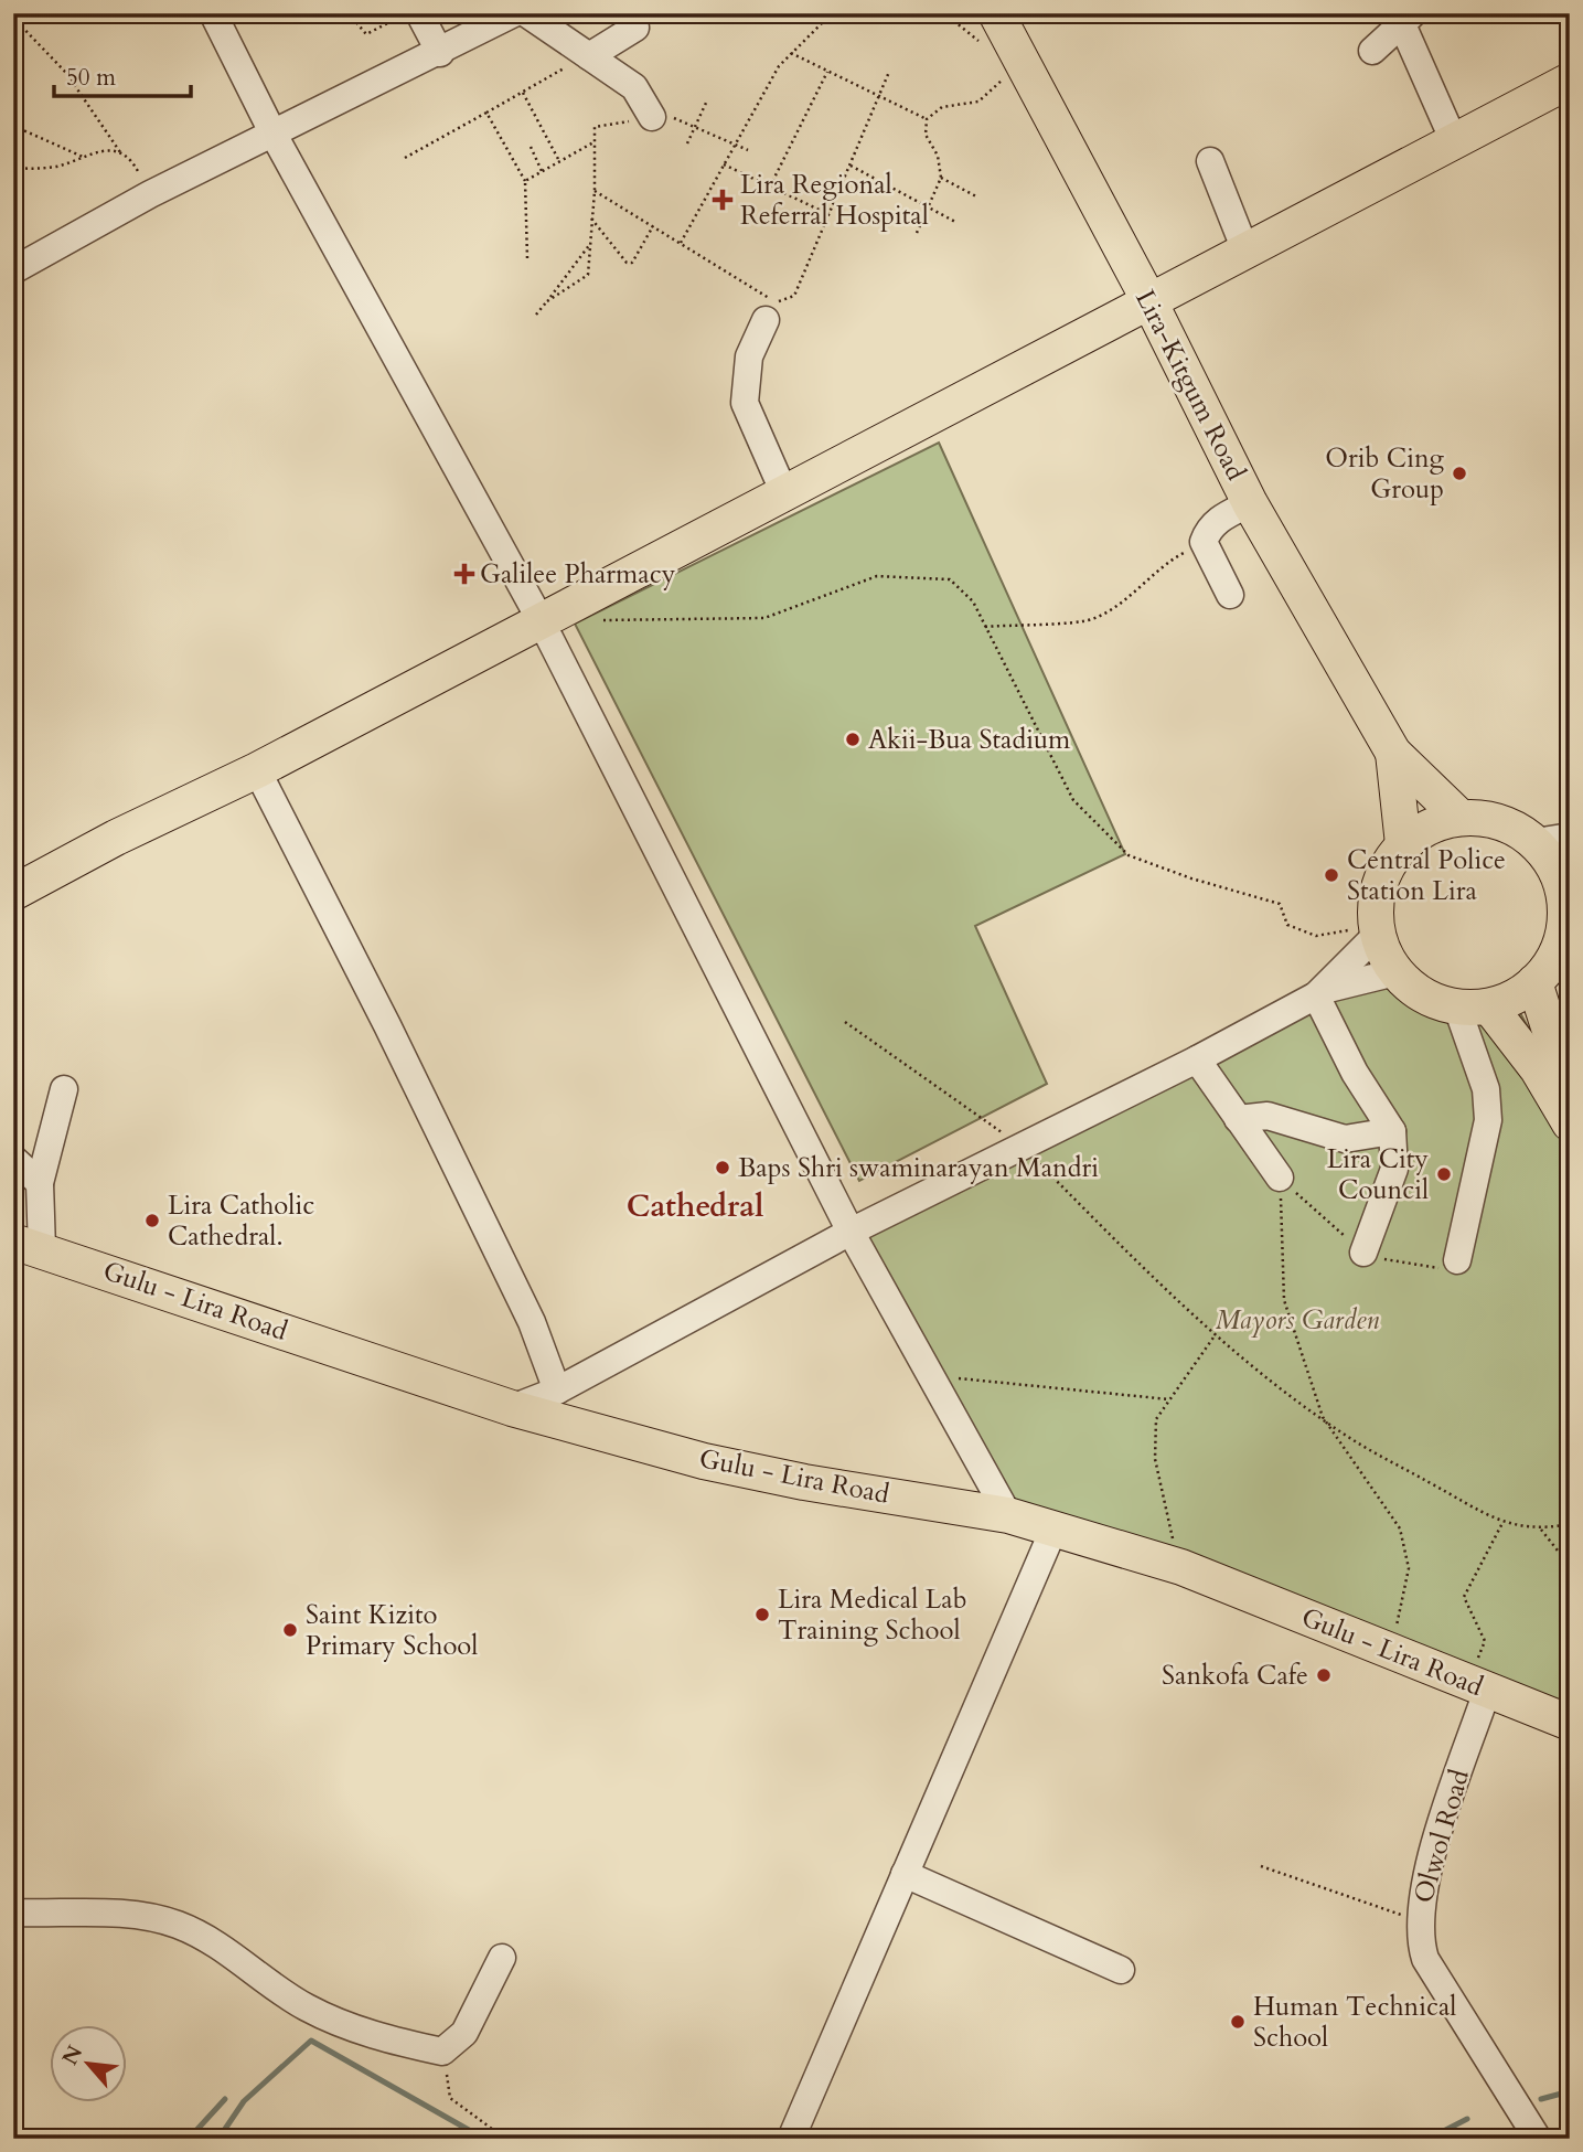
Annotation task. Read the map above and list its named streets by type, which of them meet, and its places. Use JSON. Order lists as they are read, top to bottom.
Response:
{
  "streets": {
    "main road": ["Lira-Kitgum Road", "Gulu - Lira Road"],
    "street": ["Olwol Road"]
  },
  "crossings": [
    ["Gulu - Lira Road", "Olwol Road"]
  ],
  "districts": ["Cathedral"],
  "parks": ["Mayors Garden"],
  "places": {
    "health": ["Lira Regional Referral Hospital", "Galilee Pharmacy"],
    "other": [
      "Orib Cing Group",
      "Akii-Bua Stadium",
      "Central Police Station Lira",
      "Baps Shri swaminarayan Mandri",
      "Lira City Council",
      "Lira Catholic Cathedral.",
      "Lira Medical Lab Training School",
      "Saint Kizito Primary School",
      "Sankofa Cafe",
      "Human Technical School"
    ]
  },
  "scale_bar": "50 m",
  "north": "top left"
}
